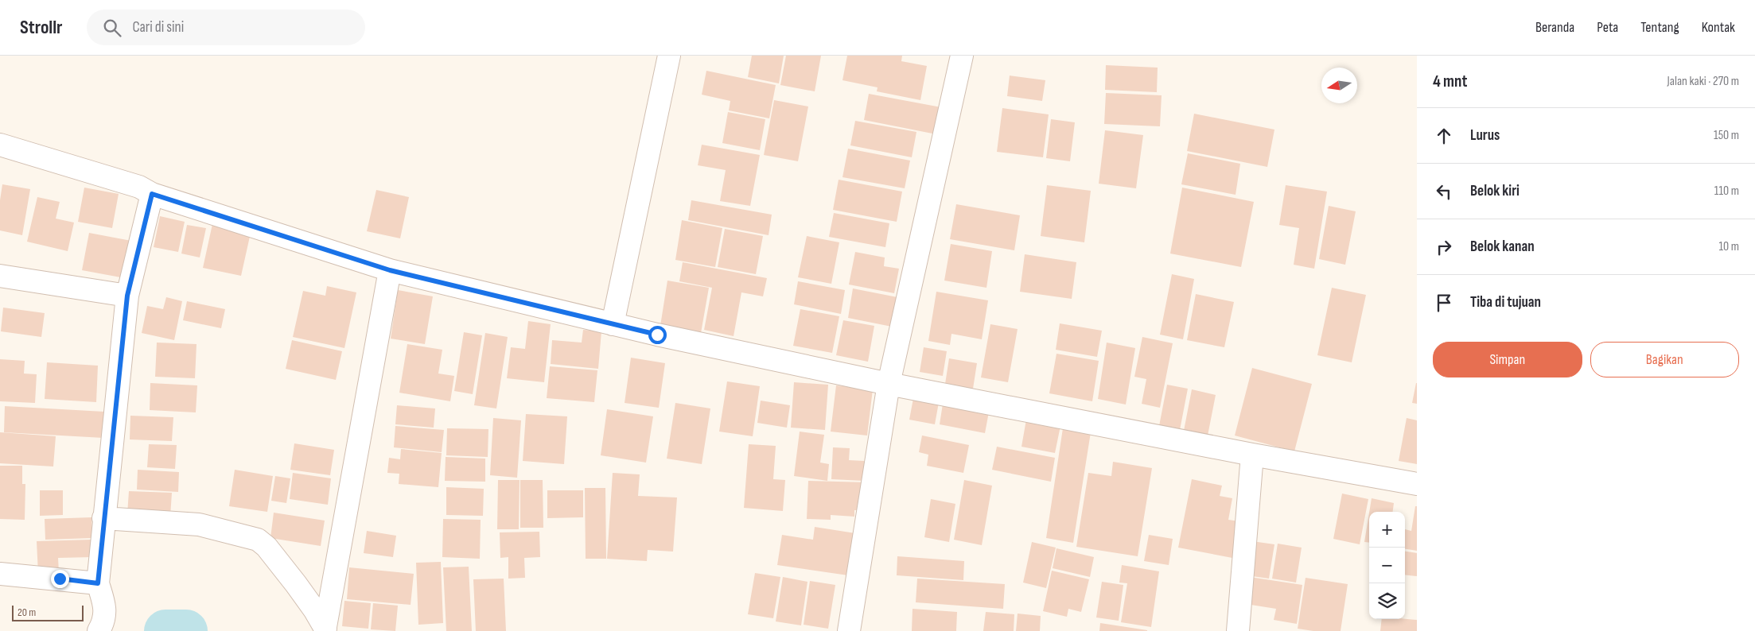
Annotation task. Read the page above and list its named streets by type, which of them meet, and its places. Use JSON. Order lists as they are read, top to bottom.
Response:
{
  "scale_bar": "20 m",
  "north": "left",
  "page": {
    "header": "Strollr",
    "search": "Cari di sini",
    "nav": [
      "Beranda",
      "Peta",
      "Tentang",
      "Kontak"
    ],
    "heading": ["4 mnt", "Jalan kaki · 270 m"],
    "list": [
      ["Lurus", "150 m"],
      ["Belok kiri", "110 m"],
      ["Belok kanan", "10 m"],
      "Tiba di tujuan"
    ],
    "buttons": ["Simpan", "Bagikan"],
    "map_buttons": ["+", "−"],
    "scale": "20 m"
  }
}
